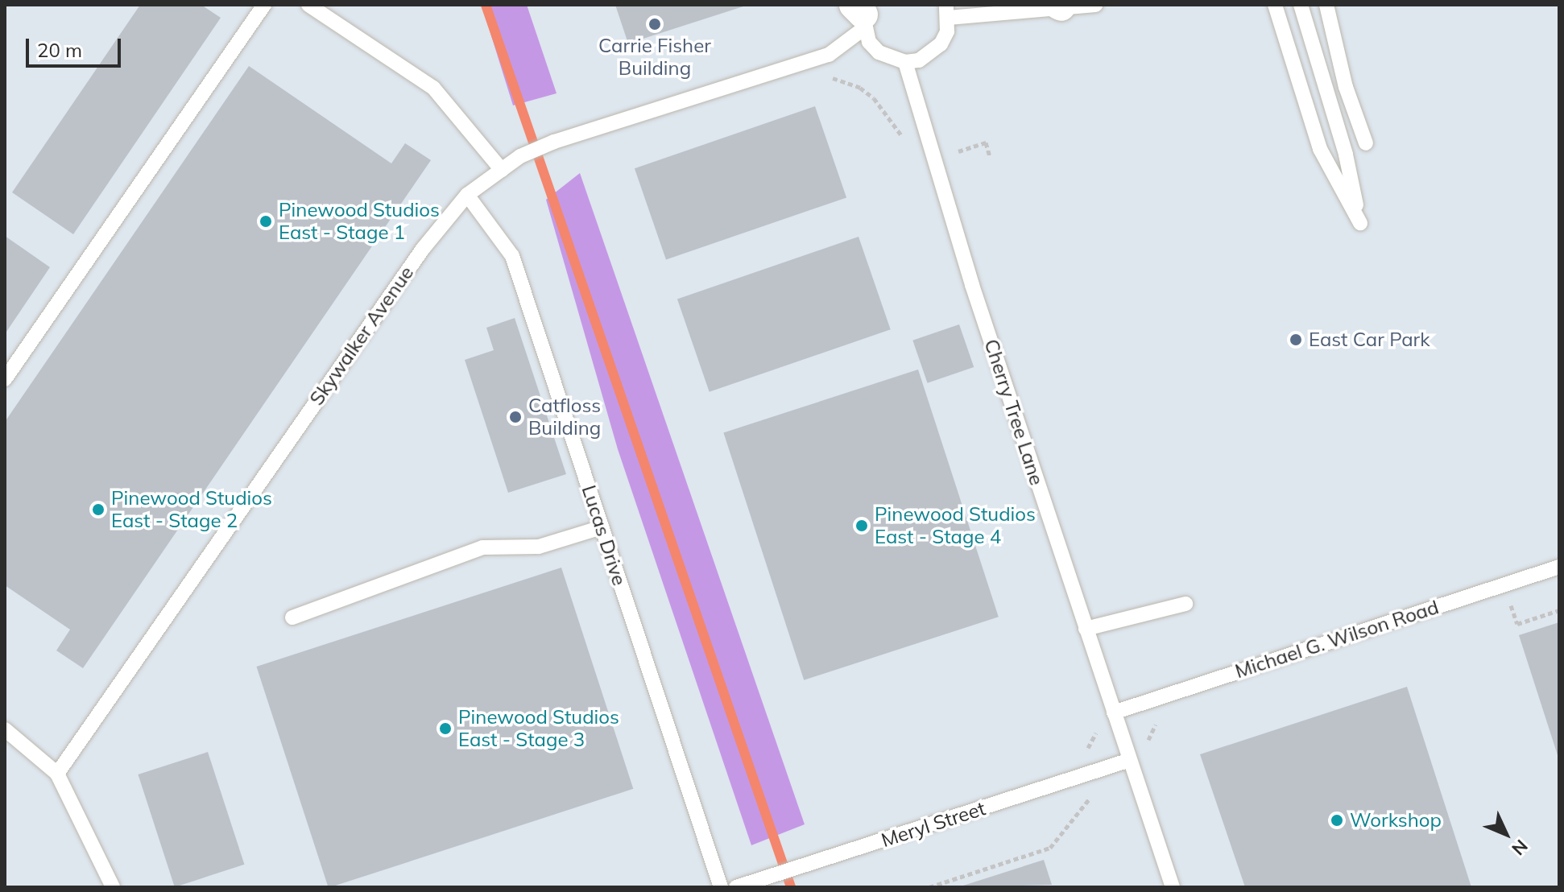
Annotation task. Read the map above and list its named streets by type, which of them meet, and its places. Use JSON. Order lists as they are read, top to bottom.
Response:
{
  "streets": {
    "lane": [
      "Skywalker Avenue",
      "Cherry Tree Lane",
      "Lucas Drive",
      "Michael G. Wilson Road",
      "Meryl Street"
    ]
  },
  "crossings": [
    ["Skywalker Avenue", "Lucas Drive"],
    ["Cherry Tree Lane", "Michael G. Wilson Road"],
    ["Cherry Tree Lane", "Meryl Street"]
  ],
  "places": [
    "Carrie Fisher Building",
    "Pinewood Studios East - Stage 1",
    "East Car Park",
    "Catfloss Building",
    "Pinewood Studios East - Stage 2",
    "Pinewood Studios East - Stage 4",
    "Pinewood Studios East - Stage 3",
    "Workshop"
  ],
  "scale_bar": "20 m",
  "north": "bottom right"
}
